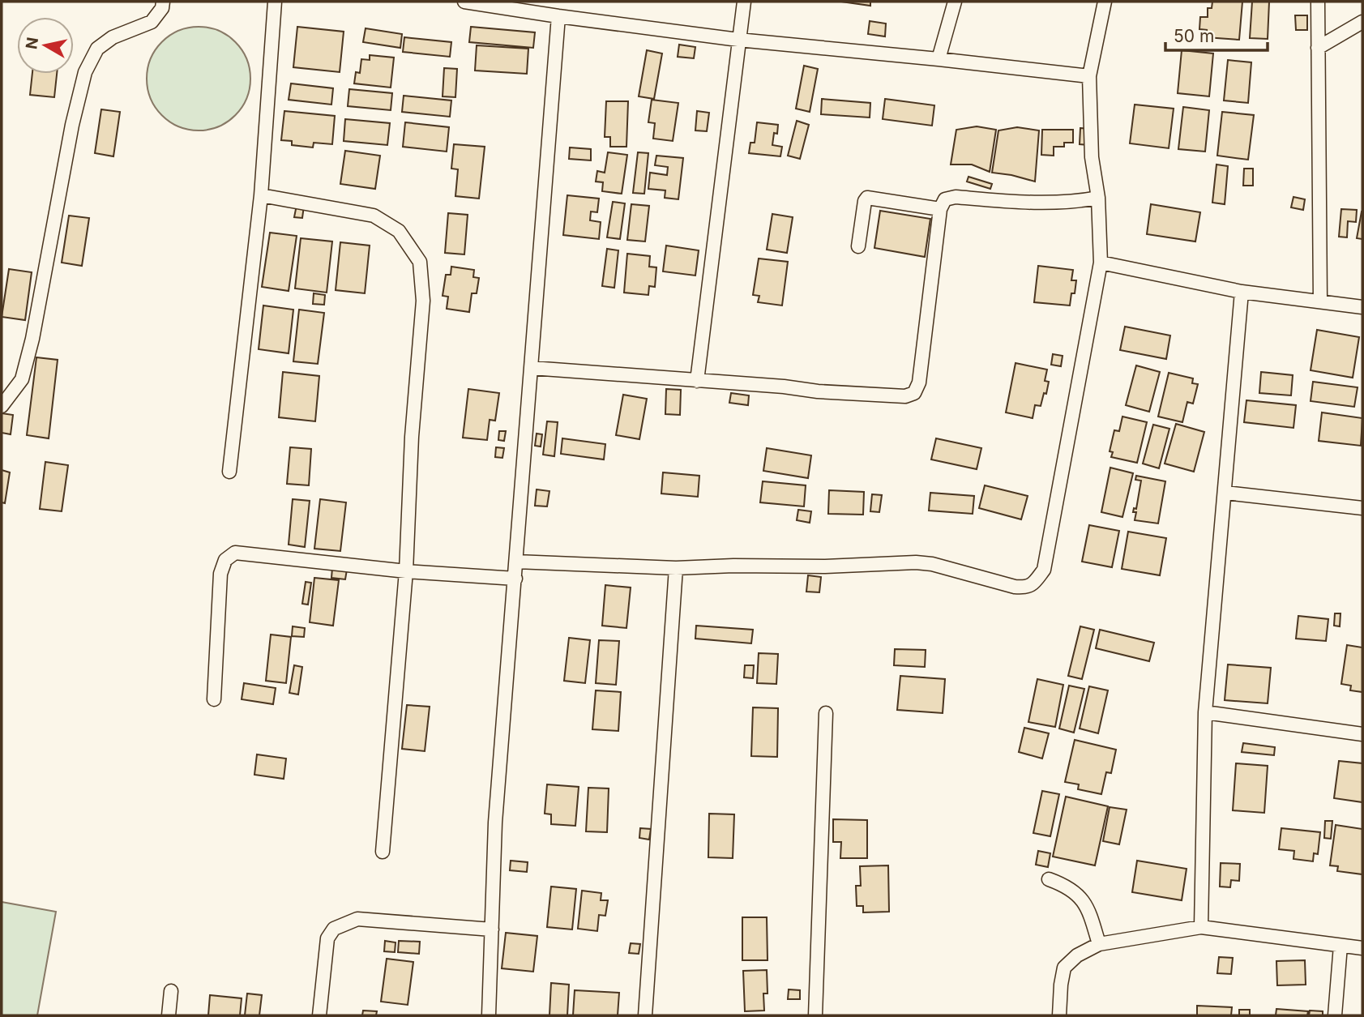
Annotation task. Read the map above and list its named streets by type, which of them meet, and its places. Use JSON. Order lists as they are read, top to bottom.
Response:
{
  "scale_bar": "50 m",
  "north": "left"
}
